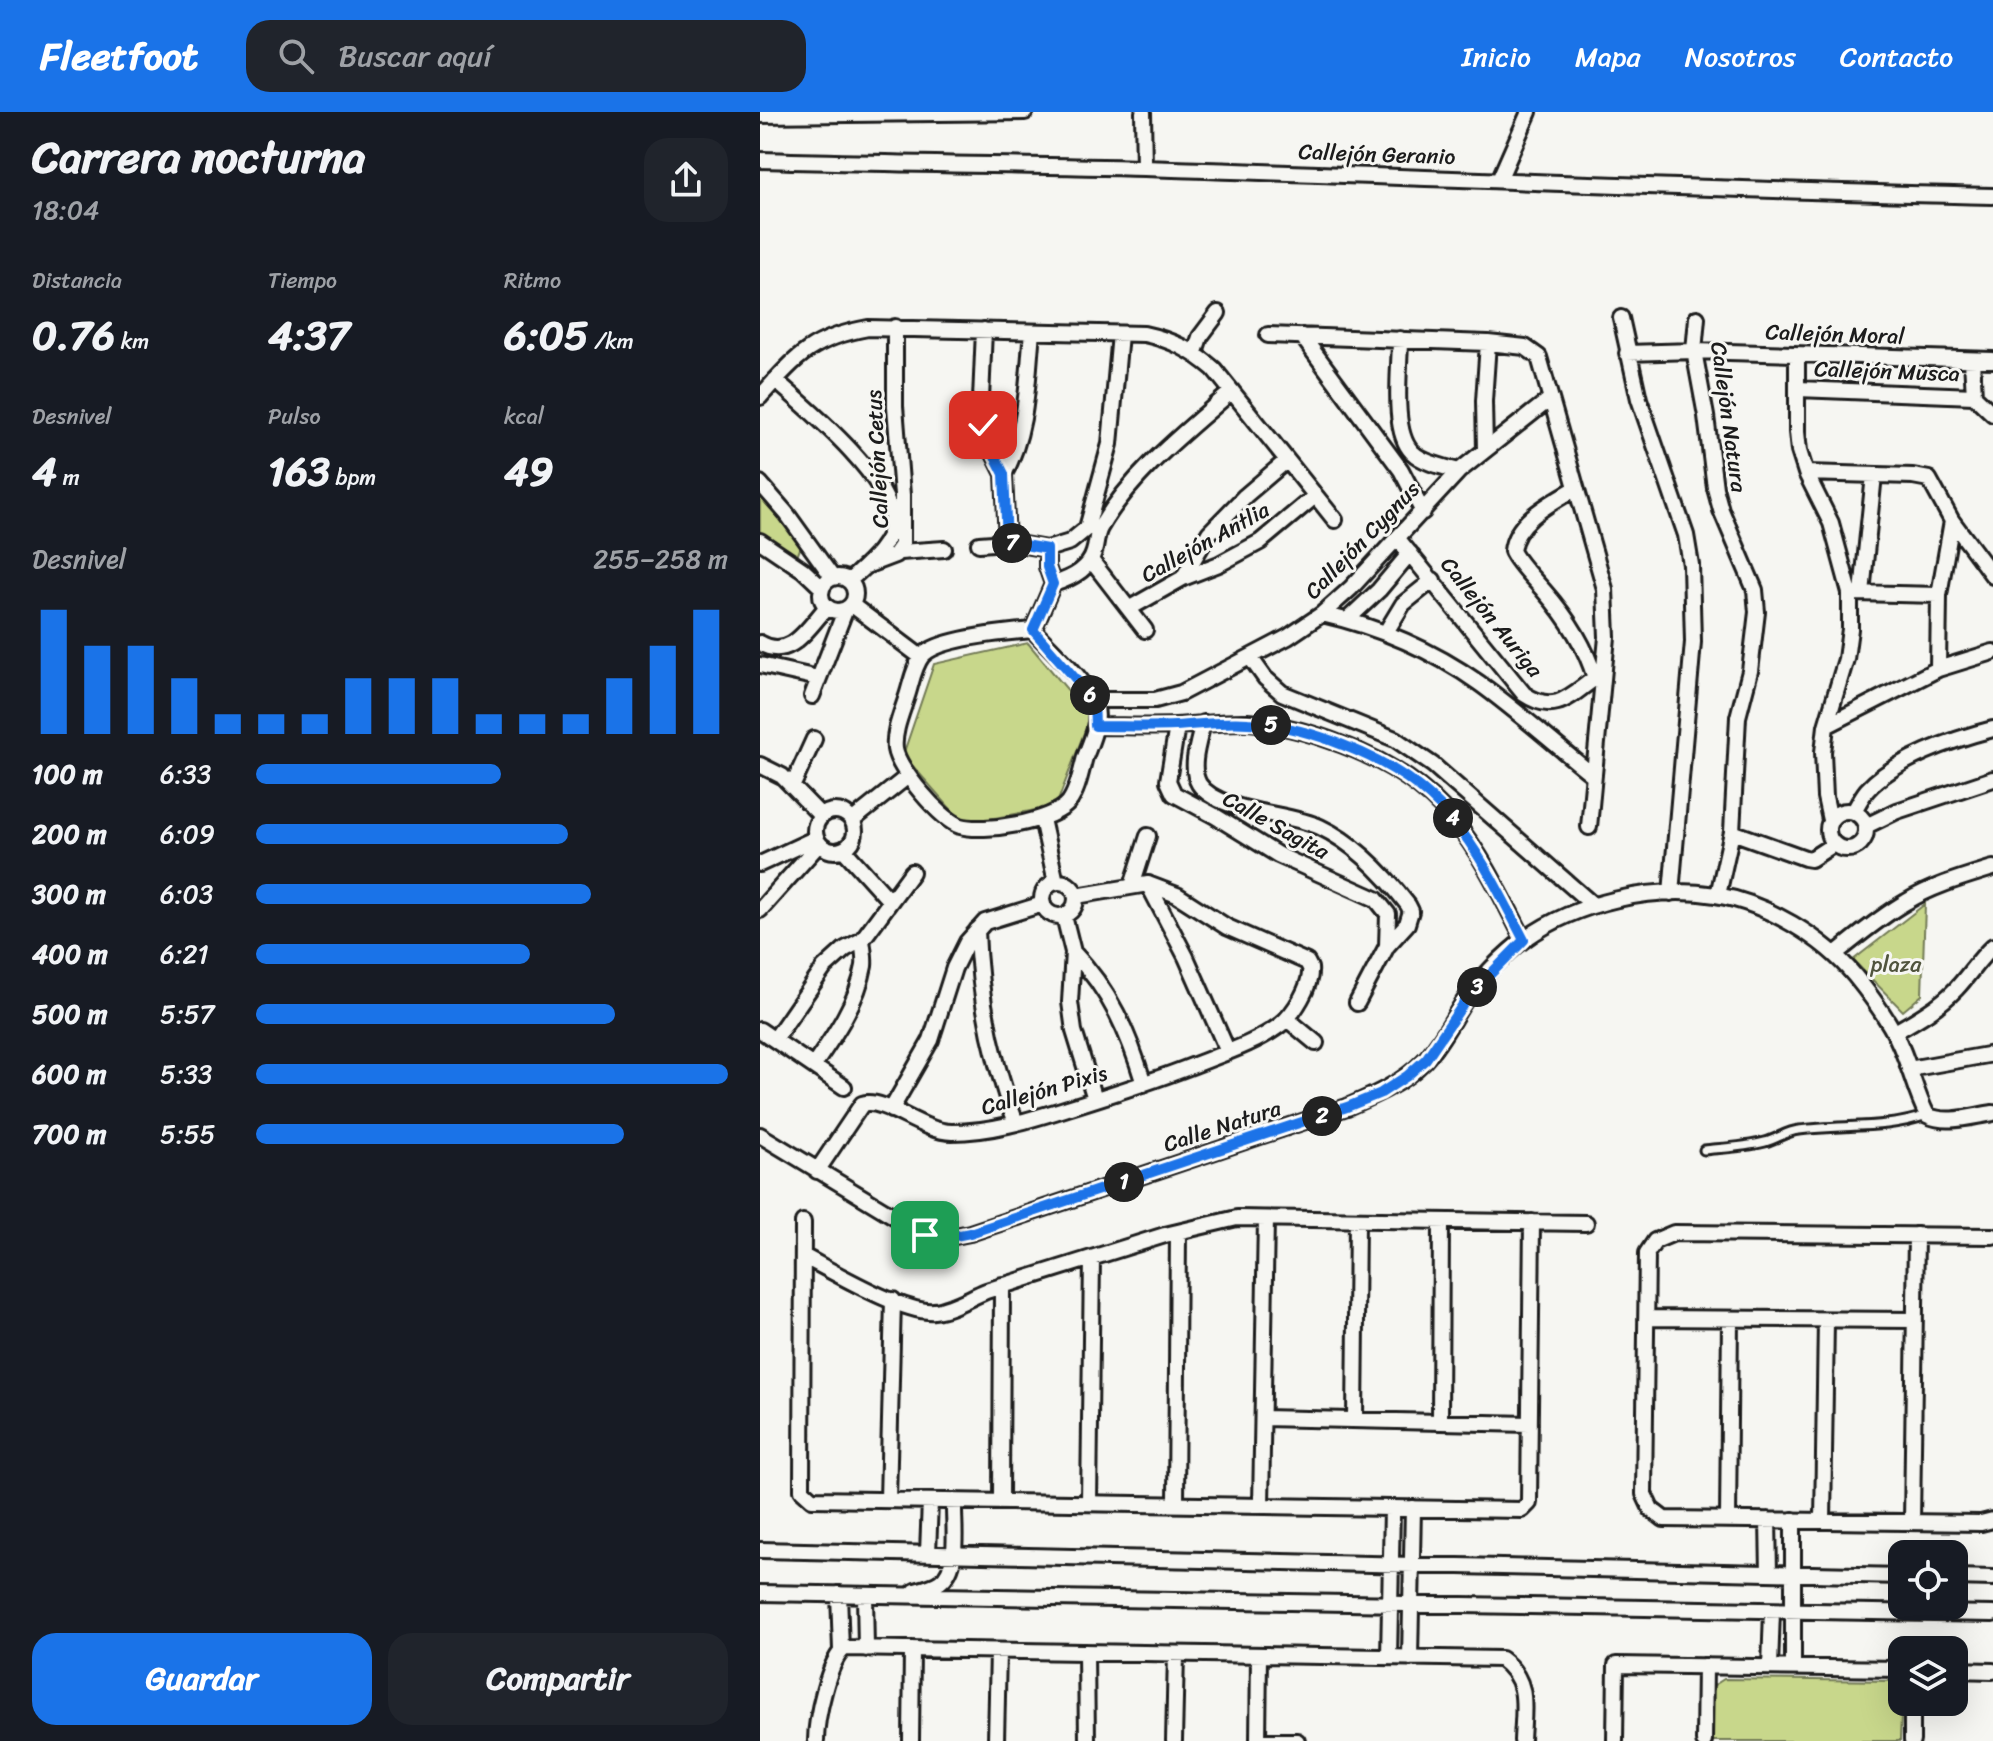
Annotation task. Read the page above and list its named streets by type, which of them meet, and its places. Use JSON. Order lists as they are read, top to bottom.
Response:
{
  "streets": {
    "street": [
      "Callejón Geranio",
      "Callejón Moral",
      "Callejón Musca",
      "Callejón Natura",
      "Callejón Cetus",
      "Callejón Cygnus",
      "Callejón Antlia",
      "Callejón Auriga",
      "Calle Sagita",
      "Callejón Pixis",
      "Calle Natura"
    ]
  },
  "crossings": [
    ["Callejón Moral", "Callejón Musca"],
    ["Callejón Moral", "Callejón Natura"],
    ["Callejón Natura", "Calle Natura"],
    ["Callejón Cygnus", "Callejón Auriga"],
    ["Callejón Pixis", "Calle Natura"]
  ],
  "parks": ["plaza"],
  "page": {
    "header": "Fleetfoot",
    "search": "Buscar aquí",
    "nav": [
      "Inicio",
      "Mapa",
      "Nosotros",
      "Contacto"
    ],
    "heading": ["Carrera nocturna", "18:04"],
    "stats": [
      ["Distancia", "0.76 km"],
      ["Tiempo", "4:37"],
      ["Ritmo", "6:05 /km"],
      ["Desnivel", "4 m"],
      ["Pulso", "163 bpm"],
      ["kcal", "49"]
    ],
    "chart": ["Desnivel", "255–258 m"],
    "pins": [
      "7",
      "6",
      "5",
      "4",
      "3",
      "2",
      "1"
    ],
    "list": [
      {
        "name": "100 m",
        "note": "6:33"
      },
      {
        "name": "200 m",
        "note": "6:09"
      },
      {
        "name": "300 m",
        "note": "6:03"
      },
      {
        "name": "400 m",
        "note": "6:21"
      },
      {
        "name": "500 m",
        "note": "5:57"
      },
      {
        "name": "600 m",
        "note": "5:33"
      },
      {
        "name": "700 m",
        "note": "5:55"
      }
    ],
    "buttons": ["Guardar", "Compartir"]
  }
}
